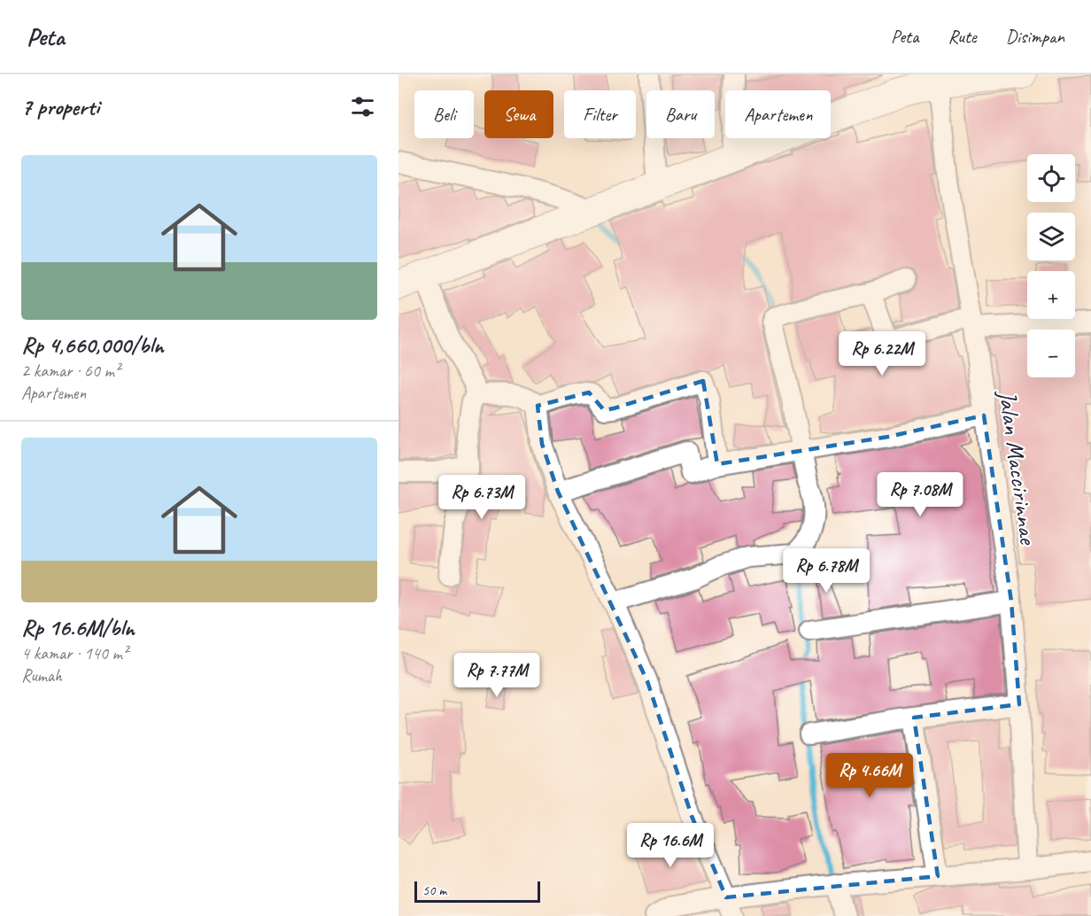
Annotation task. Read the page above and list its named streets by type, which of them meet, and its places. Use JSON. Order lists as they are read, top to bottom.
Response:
{
  "streets": {
    "street": ["Jalan Maccirinnae"]
  },
  "scale_bar": "50 m",
  "page": {
    "header": "Peta",
    "nav": ["Peta", "Rute", "Disimpan"],
    "heading": "7 properti",
    "chip": [
      "Beli",
      "Sewa",
      "Filter",
      "Baru",
      "Apartemen"
    ],
    "list": [
      {
        "name": "Rp 4,660,000/bln",
        "note": "2 kamar · 60 m² · Apartemen"
      },
      {
        "name": "Rp 16.6M/bln",
        "note": "4 kamar · 140 m² · Rumah"
      }
    ],
    "map_buttons": ["+", "−"],
    "price": [
      "Rp 6.22M",
      "Rp 7.08M",
      "Rp 6.73M",
      "Rp 6.78M",
      "Rp 7.77M",
      "Rp 4.66M",
      "Rp 16.6M"
    ],
    "scale": "50 m"
  }
}
